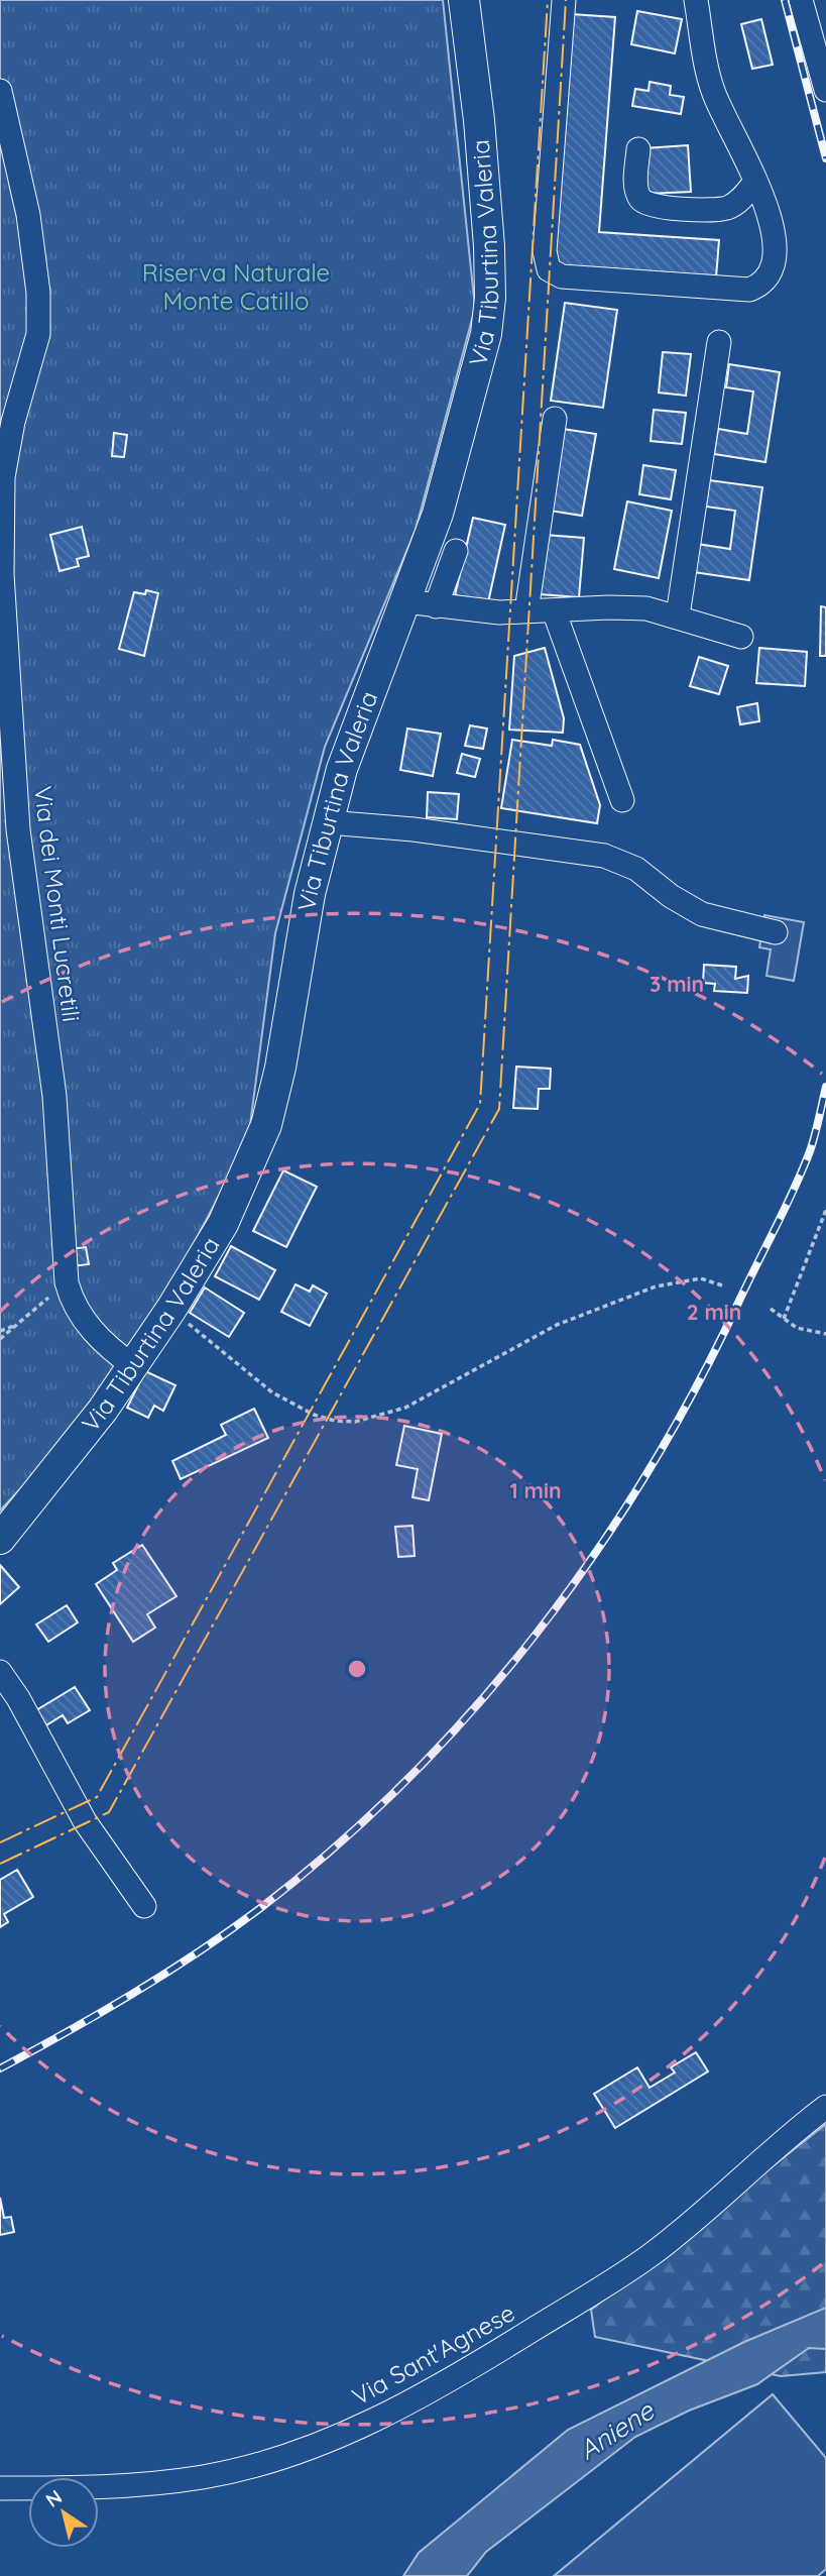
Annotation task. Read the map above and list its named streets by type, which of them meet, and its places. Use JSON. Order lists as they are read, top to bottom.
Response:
{
  "streets": {
    "main road": ["Via Tiburtina Valeria"],
    "street": ["Via dei Monti Lucretili", "Via Sant'Agnese"]
  },
  "crossings": [
    ["Via Tiburtina Valeria", "Via dei Monti Lucretili"]
  ],
  "water": ["Aniene"],
  "parks": ["Riserva Naturale Monte Catillo"],
  "north": "top left",
  "rings": ["3 min", "2 min", "1 min"]
}
